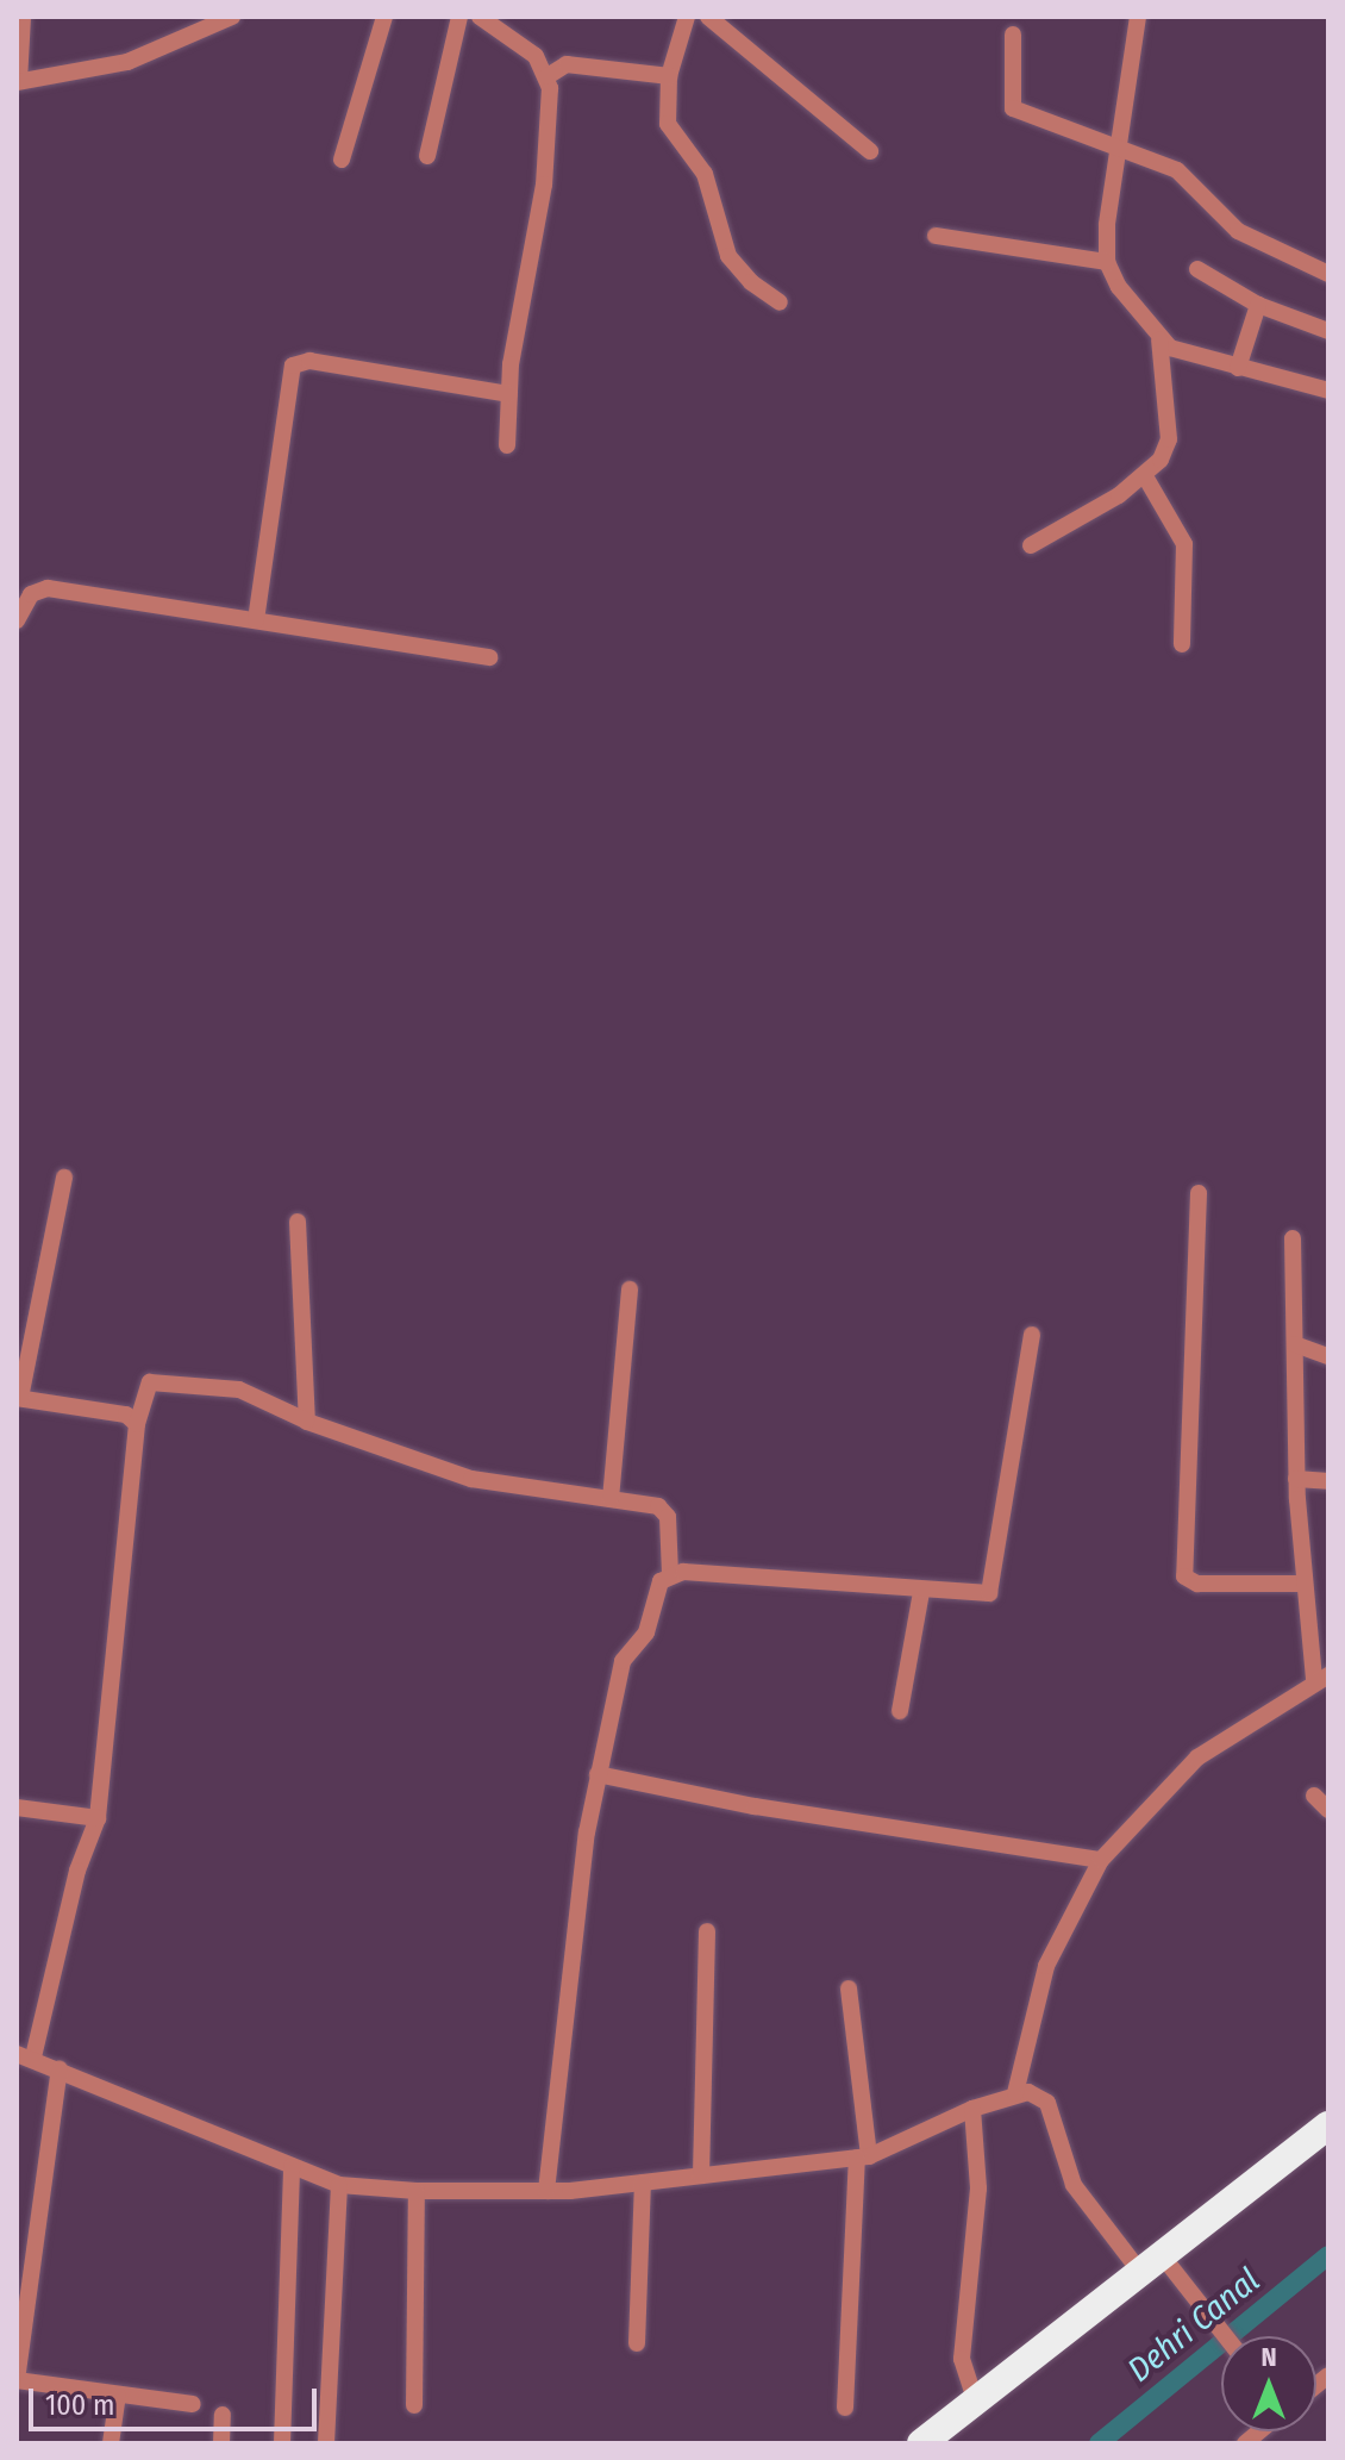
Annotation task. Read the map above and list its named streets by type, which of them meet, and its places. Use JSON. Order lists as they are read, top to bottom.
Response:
{
  "water": ["Dehri Canal"],
  "scale_bar": "100 m",
  "north": "top"
}
